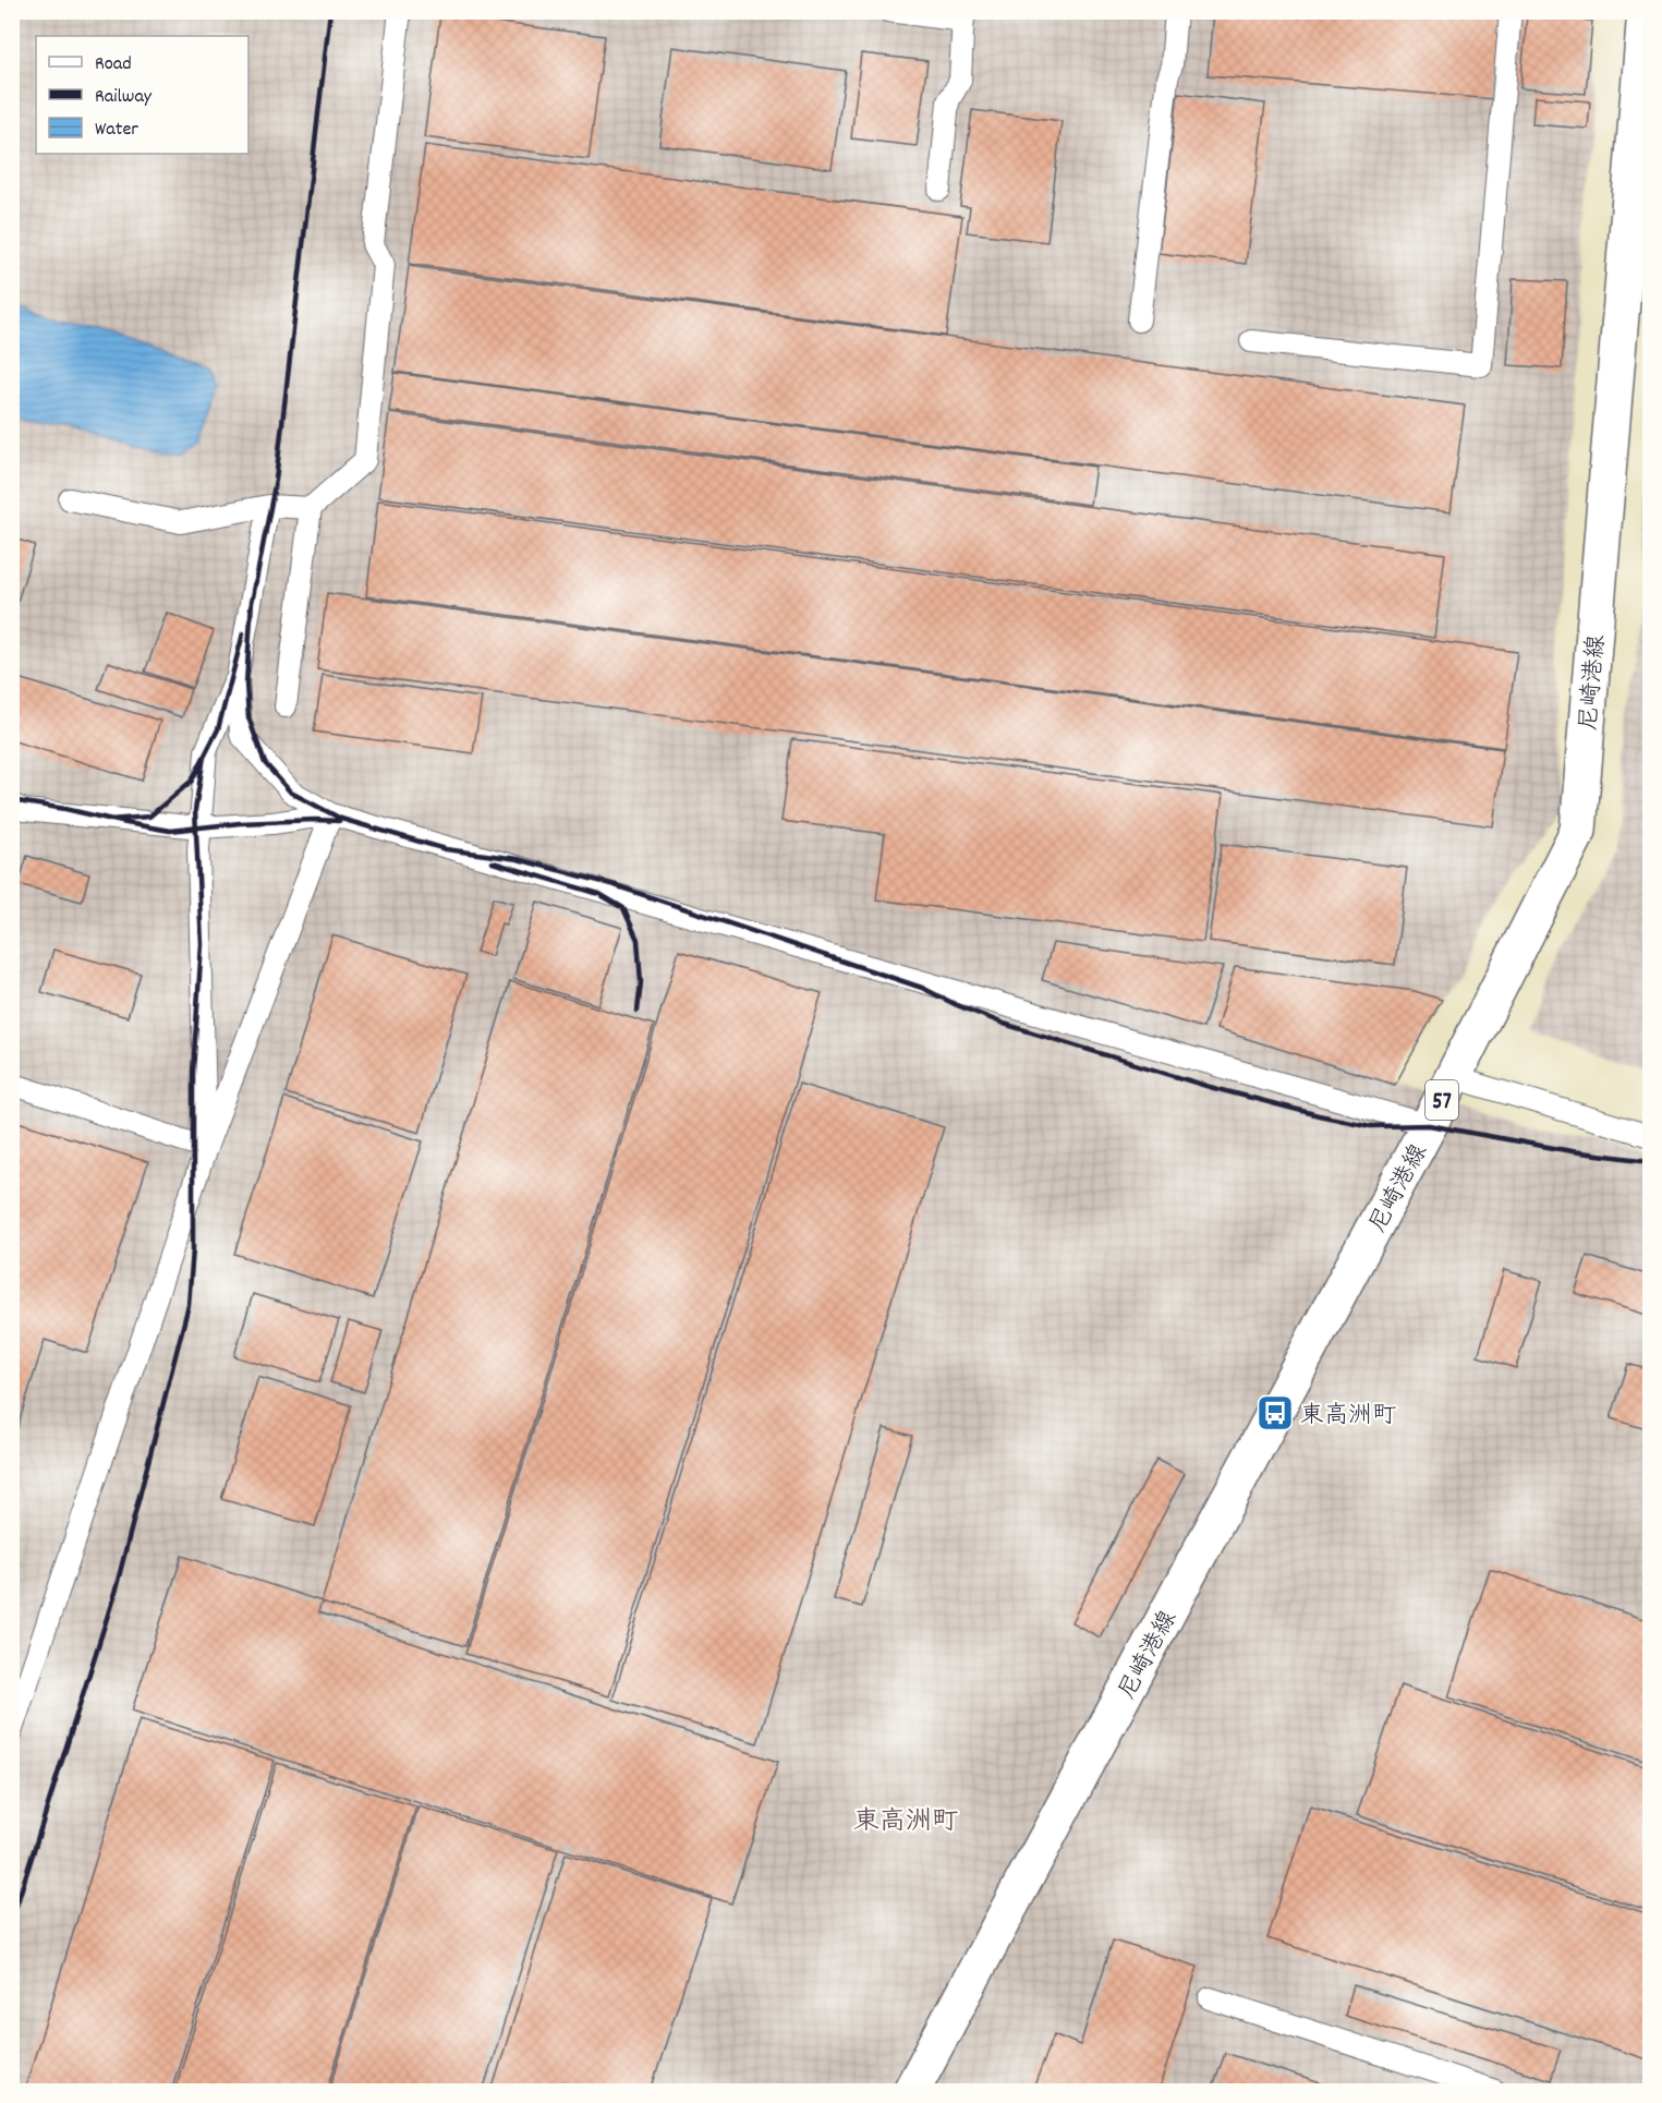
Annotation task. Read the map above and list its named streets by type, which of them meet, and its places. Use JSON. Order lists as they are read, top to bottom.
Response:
{
  "streets": {
    "main road": ["尼崎港線", "57"]
  },
  "districts": ["東高洲町"],
  "places": {
    "bus stop": ["東高洲町"]
  },
  "legend": ["Road", "Railway", "Water"]
}
